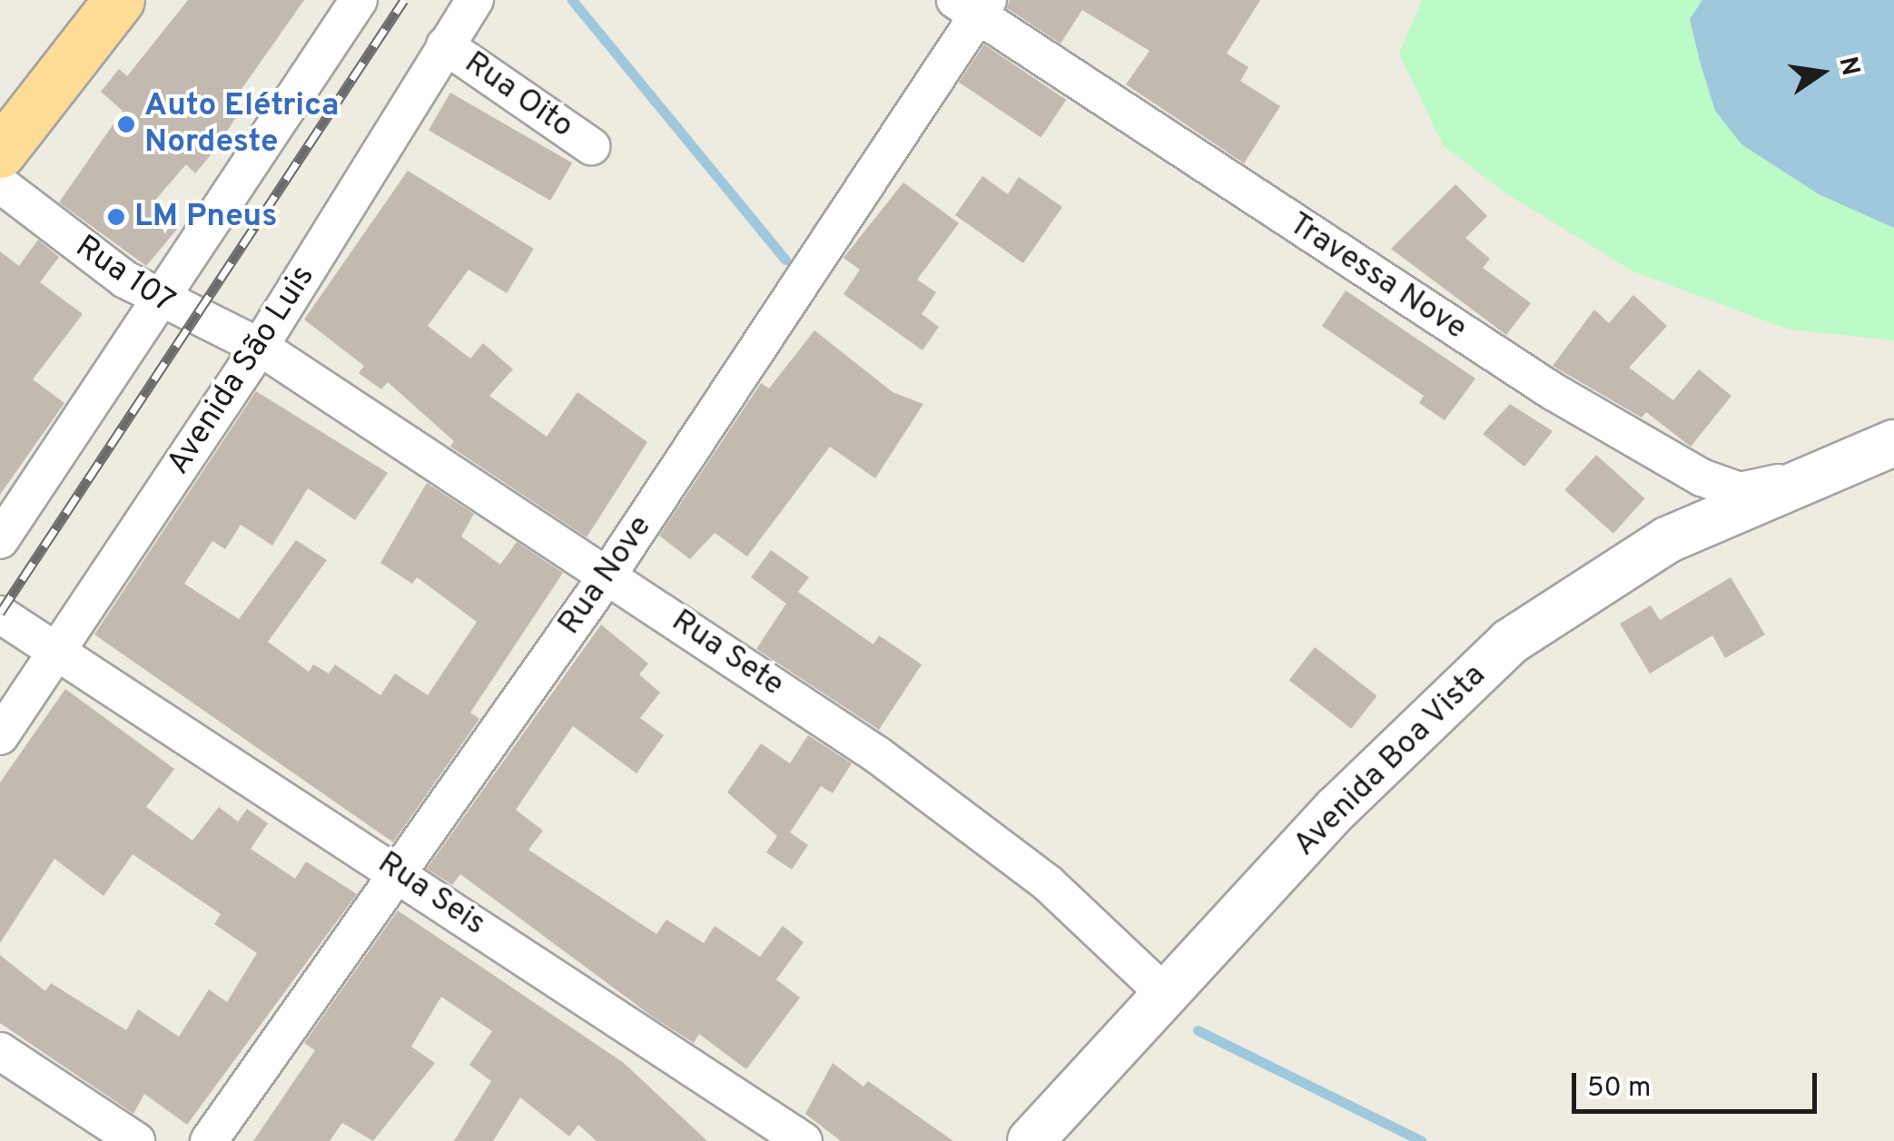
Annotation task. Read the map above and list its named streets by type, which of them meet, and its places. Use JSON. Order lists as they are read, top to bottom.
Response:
{
  "streets": {
    "street": [
      "Rua Oito",
      "Rua 107",
      "Travessa Nove",
      "Avenida São Luis",
      "Rua Nove",
      "Rua Sete",
      "Avenida Boa Vista",
      "Rua Seis"
    ]
  },
  "crossings": [
    ["Rua Oito", "Avenida São Luis"],
    ["Rua 107", "Avenida São Luis"],
    ["Rua 107", "Rua Sete"],
    ["Travessa Nove", "Rua Nove"],
    ["Travessa Nove", "Avenida Boa Vista"],
    ["Avenida São Luis", "Rua Sete"],
    ["Avenida São Luis", "Rua Seis"],
    ["Rua Nove", "Rua Sete"],
    ["Rua Nove", "Rua Seis"],
    ["Rua Sete", "Avenida Boa Vista"]
  ],
  "places": ["Auto Elétrica Nordeste", "LM Pneus"],
  "scale_bar": "50 m",
  "north": "right"
}
